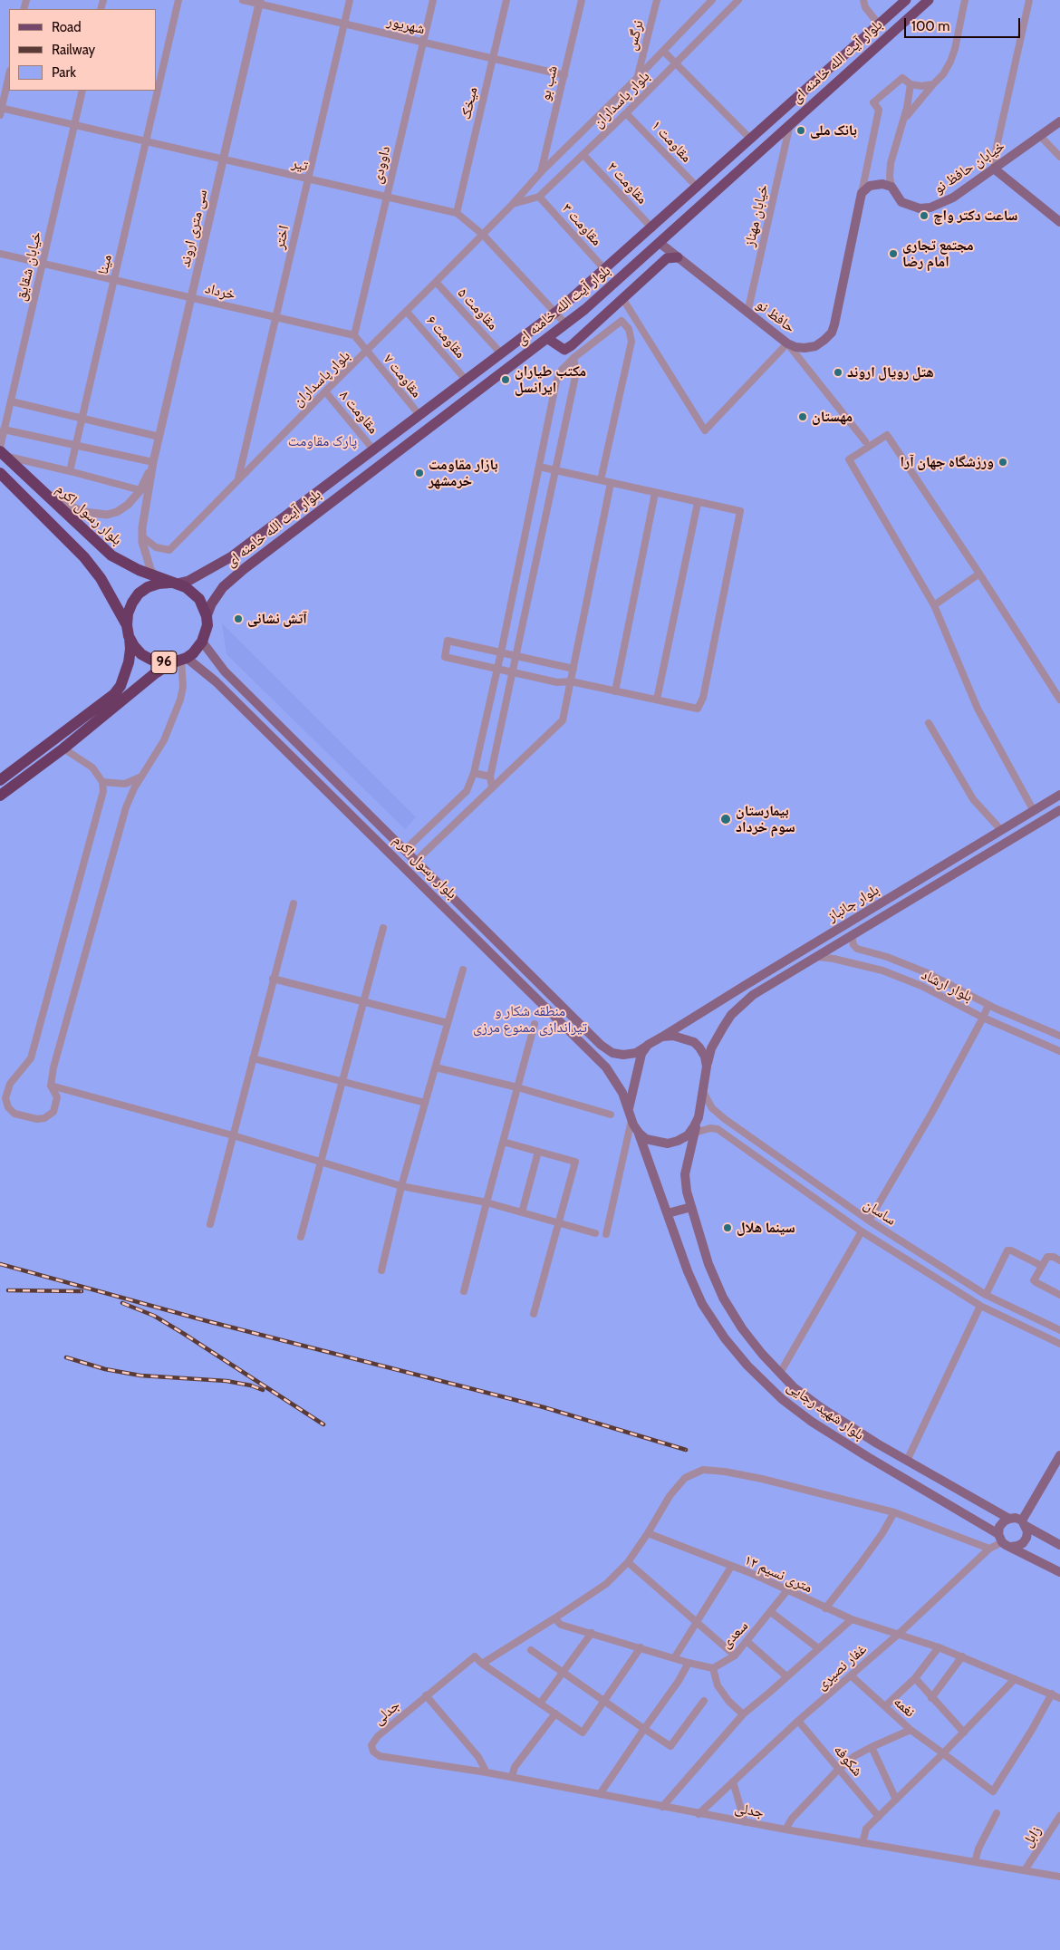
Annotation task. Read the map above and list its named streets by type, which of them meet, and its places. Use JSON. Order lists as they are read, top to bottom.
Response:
{
  "streets": {
    "highway": ["بلوار رسول اکرم", "96"],
    "main road": [
      "بلوار آیت الله خامنه ای",
      "خیابان حافظ نو",
      "حافظ نو",
      "بلوار جانباز",
      "بلوار شهید رجایی"
    ],
    "street": [
      "شهریور",
      "نرگس",
      "شب بو",
      "بلوار پاسداران",
      "میخک",
      "مقاومت ۱",
      "تیر",
      "داوودی",
      "مقاومت ۲",
      "خیابان مهناز",
      "مقاومت ۳",
      "سی متری اروند",
      "اختر",
      "مینا",
      "خیابان شقایق",
      "خرداد",
      "مقاومت ۵",
      "مقاومت ۶",
      "مقاومت ۷",
      "مقاومت ۸",
      "بلوار ارشاد",
      "ساسان",
      "۱۲ متری نسیم",
      "سعدی",
      "غفار نصیری",
      "نغمه",
      "جدلی",
      "شکوفه",
      "زابل"
    ]
  },
  "crossings": [
    ["شهریور", "شب بو"],
    ["شهریور", "میخک"],
    ["شهریور", "داوودی"],
    ["شهریور", "سی متری اروند"],
    ["شهریور", "اختر"],
    ["نرگس", "بلوار پاسداران"],
    ["بلوار آیت الله خامنه ای", "مقاومت ۱"],
    ["بلوار آیت الله خامنه ای", "تیر"],
    ["بلوار آیت الله خامنه ای", "مقاومت ۲"],
    ["بلوار آیت الله خامنه ای", "خیابان مهناز"],
    ["بلوار آیت الله خامنه ای", "مقاومت ۳"],
    ["بلوار آیت الله خامنه ای", "مقاومت ۵"],
    ["بلوار آیت الله خامنه ای", "حافظ نو"],
    ["بلوار آیت الله خامنه ای", "مقاومت ۶"],
    ["بلوار آیت الله خامنه ای", "مقاومت ۷"],
    ["بلوار آیت الله خامنه ای", "مقاومت ۸"],
    ["بلوار آیت الله خامنه ای", "بلوار رسول اکرم"],
    ["بلوار آیت الله خامنه ای", "96"],
    ["شب بو", "بلوار پاسداران"],
    ["بلوار پاسداران", "مقاومت ۱"],
    ["بلوار پاسداران", "تیر"],
    ["بلوار پاسداران", "مقاومت ۲"],
    ["بلوار پاسداران", "مقاومت ۳"],
    ["بلوار پاسداران", "اختر"],
    ["بلوار پاسداران", "مقاومت ۵"],
    ["بلوار پاسداران", "مقاومت ۶"],
    ["بلوار پاسداران", "مقاومت ۷"],
    ["بلوار پاسداران", "مقاومت ۸"],
    ["میخک", "تیر"],
    ["تیر", "داوودی"],
    ["تیر", "سی متری اروند"],
    ["تیر", "اختر"],
    ["تیر", "مینا"],
    ["تیر", "خیابان شقایق"],
    ["داوودی", "خرداد"],
    ["داوودی", "مقاومت ۷"],
    ["خیابان مهناز", "حافظ نو"],
    ["سی متری اروند", "خرداد"],
    ["اختر", "خرداد"],
    ["مینا", "خرداد"],
    ["خیابان شقایق", "خرداد"],
    ["خیابان شقایق", "بلوار رسول اکرم"],
    ["خرداد", "مقاومت ۷"],
    ["بلوار رسول اکرم", "96"],
    ["بلوار رسول اکرم", "بلوار جانباز"],
    ["بلوار رسول اکرم", "ساسان"],
    ["بلوار رسول اکرم", "بلوار شهید رجایی"],
    ["بلوار جانباز", "بلوار ارشاد"],
    ["بلوار جانباز", "ساسان"],
    ["بلوار جانباز", "بلوار شهید رجایی"],
    ["ساسان", "بلوار شهید رجایی"],
    ["بلوار شهید رجایی", "غفار نصیری"],
    ["۱۲ متری نسیم", "سعدی"],
    ["۱۲ متری نسیم", "غفار نصیری"],
    ["۱۲ متری نسیم", "نغمه"],
    ["غفار نصیری", "نغمه"],
    ["غفار نصیری", "جدلی"],
    ["غفار نصیری", "شکوفه"],
    ["جدلی", "زابل"]
  ],
  "parks": ["پارک مقاومت", "منطقه شکار و تیراندازی ممنوع مرزی"],
  "places": [
    "بانک ملی",
    "ساعت دکتر واچ",
    "مجتمع تجاری امام رضا",
    "هتل رویال اروند",
    "مكتب طياران ايرانسل",
    "مهستان",
    "ورزشگاه جهان آرا",
    "بازار مقاومت خرمشهر",
    "آتش نشانی",
    "بیمارستان سوم خرداد",
    "سینما هلال"
  ],
  "legend": ["Road", "Railway", "Park"],
  "scale_bar": "100 m"
}
